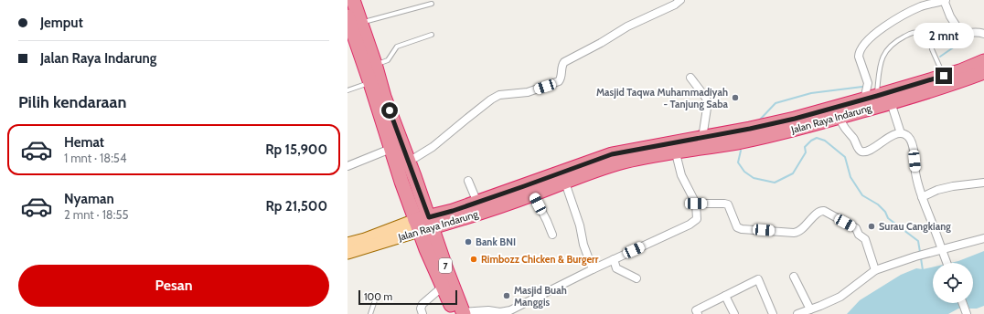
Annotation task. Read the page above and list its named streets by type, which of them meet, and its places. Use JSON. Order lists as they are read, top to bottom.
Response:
{
  "streets": {
    "highway": ["Jalan Raya Indarung", "7"]
  },
  "crossings": [
    ["Jalan Raya Indarung", "7"]
  ],
  "places": [
    "Masjid Taqwa Muhammadiyah - Tanjung Saba",
    "Surau Cangkiang",
    "Bank BNI",
    "Rimbozz Chicken & Burgerr",
    "Masjid Buah Manggis"
  ],
  "scale_bar": "100 m",
  "page": {
    "banner": ["Jemput", "Jalan Raya Indarung"],
    "bubble": "2 mnt",
    "heading": "Pilih kendaraan",
    "list": [
      {
        "name": "Hemat",
        "note": "1 mnt · 18:54",
        "value": "Rp 15,900"
      },
      {
        "name": "Nyaman",
        "note": "2 mnt · 18:55",
        "value": "Rp 21,500"
      }
    ],
    "buttons": "Pesan",
    "scale": "100 m"
  }
}
